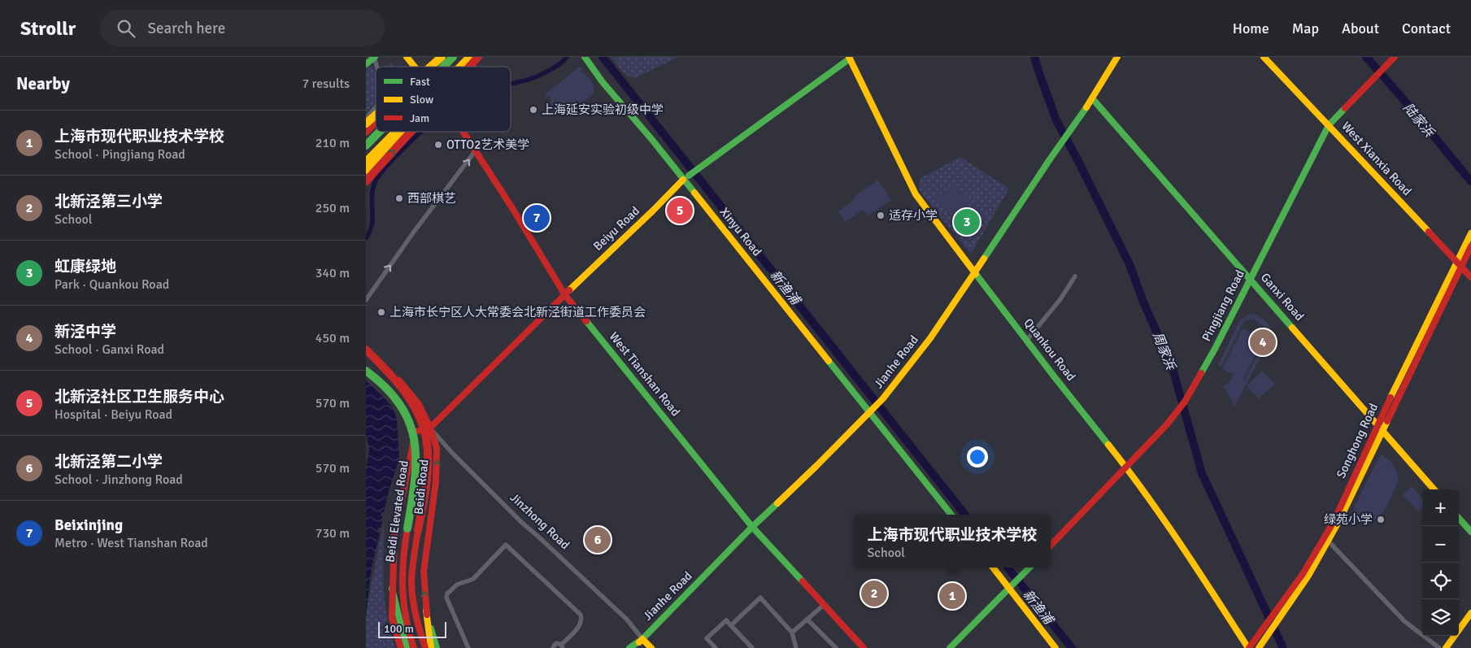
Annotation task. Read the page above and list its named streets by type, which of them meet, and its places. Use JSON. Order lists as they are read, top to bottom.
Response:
{
  "streets": {
    "main road": [
      "West Xianxia Road",
      "Beiyu Road",
      "Xinyu Road",
      "Ganxi Road",
      "Pingjiang Road",
      "Quankou Road",
      "Jianhe Road",
      "West Tianshan Road",
      "Songhong Road",
      "Beidi Road",
      "Beidi Elevated Road",
      "Jinzhong Road"
    ]
  },
  "crossings": [
    ["West Xianxia Road", "Pingjiang Road"],
    ["West Xianxia Road", "Songhong Road"],
    ["Beiyu Road", "Xinyu Road"],
    ["Beiyu Road", "Quankou Road"],
    ["Beiyu Road", "West Tianshan Road"],
    ["Beiyu Road", "Beidi Road"],
    ["Beiyu Road", "Jinzhong Road"],
    ["Xinyu Road", "Jianhe Road"],
    ["Ganxi Road", "Pingjiang Road"],
    ["Ganxi Road", "Jianhe Road"],
    ["Ganxi Road", "Songhong Road"],
    ["Pingjiang Road", "Quankou Road"],
    ["Quankou Road", "Jianhe Road"],
    ["Quankou Road", "Songhong Road"],
    ["Jianhe Road", "West Tianshan Road"],
    ["Jianhe Road", "Jinzhong Road"],
    ["Beidi Road", "Jinzhong Road"]
  ],
  "water": ["陆家浜", "新渔浦", "周家浜"],
  "places": [
    "上海延安实验初级中学",
    "OTTO2艺术美学",
    "西部棋艺",
    "适存小学",
    "上海市长宁区人大常委会北新泾街道工作委员会",
    "绿苑小学"
  ],
  "legend": ["Fast", "Slow", "Jam"],
  "scale_bar": "100 m",
  "page": {
    "header": "Strollr",
    "search": "Search here",
    "nav": [
      "Home",
      "Map",
      "About",
      "Contact"
    ],
    "heading": ["Nearby", "7 results"],
    "list": [
      {
        "mark": "1",
        "name": "上海市现代职业技术学校",
        "note": "School · Pingjiang Road",
        "value": "210 m"
      },
      {
        "mark": "2",
        "name": "北新泾第三小学",
        "note": "School",
        "value": "250 m"
      },
      {
        "mark": "3",
        "name": "虹康绿地",
        "note": "Park · Quankou Road",
        "value": "340 m"
      },
      {
        "mark": "4",
        "name": "新泾中学",
        "note": "School · Ganxi Road",
        "value": "450 m"
      },
      {
        "mark": "5",
        "name": "北新泾社区卫生服务中心",
        "note": "Hospital · Beiyu Road",
        "value": "570 m"
      },
      {
        "mark": "6",
        "name": "北新泾第二小学",
        "note": "School · Jinzhong Road",
        "value": "570 m"
      },
      {
        "mark": "7",
        "name": "Beixinjing",
        "note": "Metro · West Tianshan Road",
        "value": "730 m"
      }
    ],
    "pins": [
      "5",
      "7",
      "3",
      "4",
      "6",
      "2",
      "1"
    ],
    "map_buttons": ["+", "−"],
    "popup": ["上海市现代职业技术学校", "School"],
    "scale": "100 m"
  }
}
